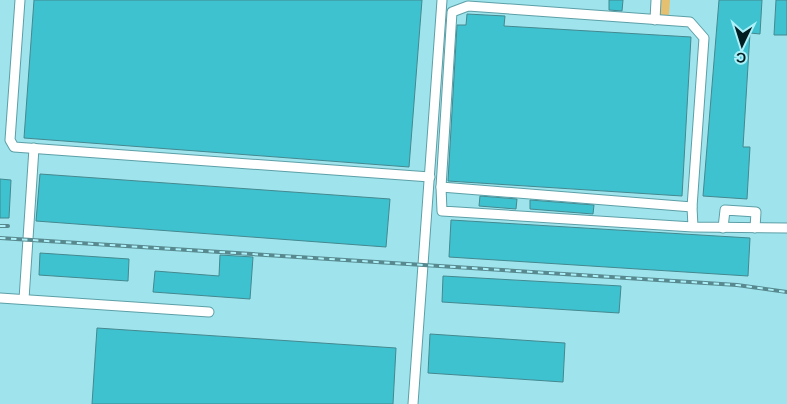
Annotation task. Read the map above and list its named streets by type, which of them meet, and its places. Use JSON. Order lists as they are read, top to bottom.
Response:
{
  "north": "bottom"
}
